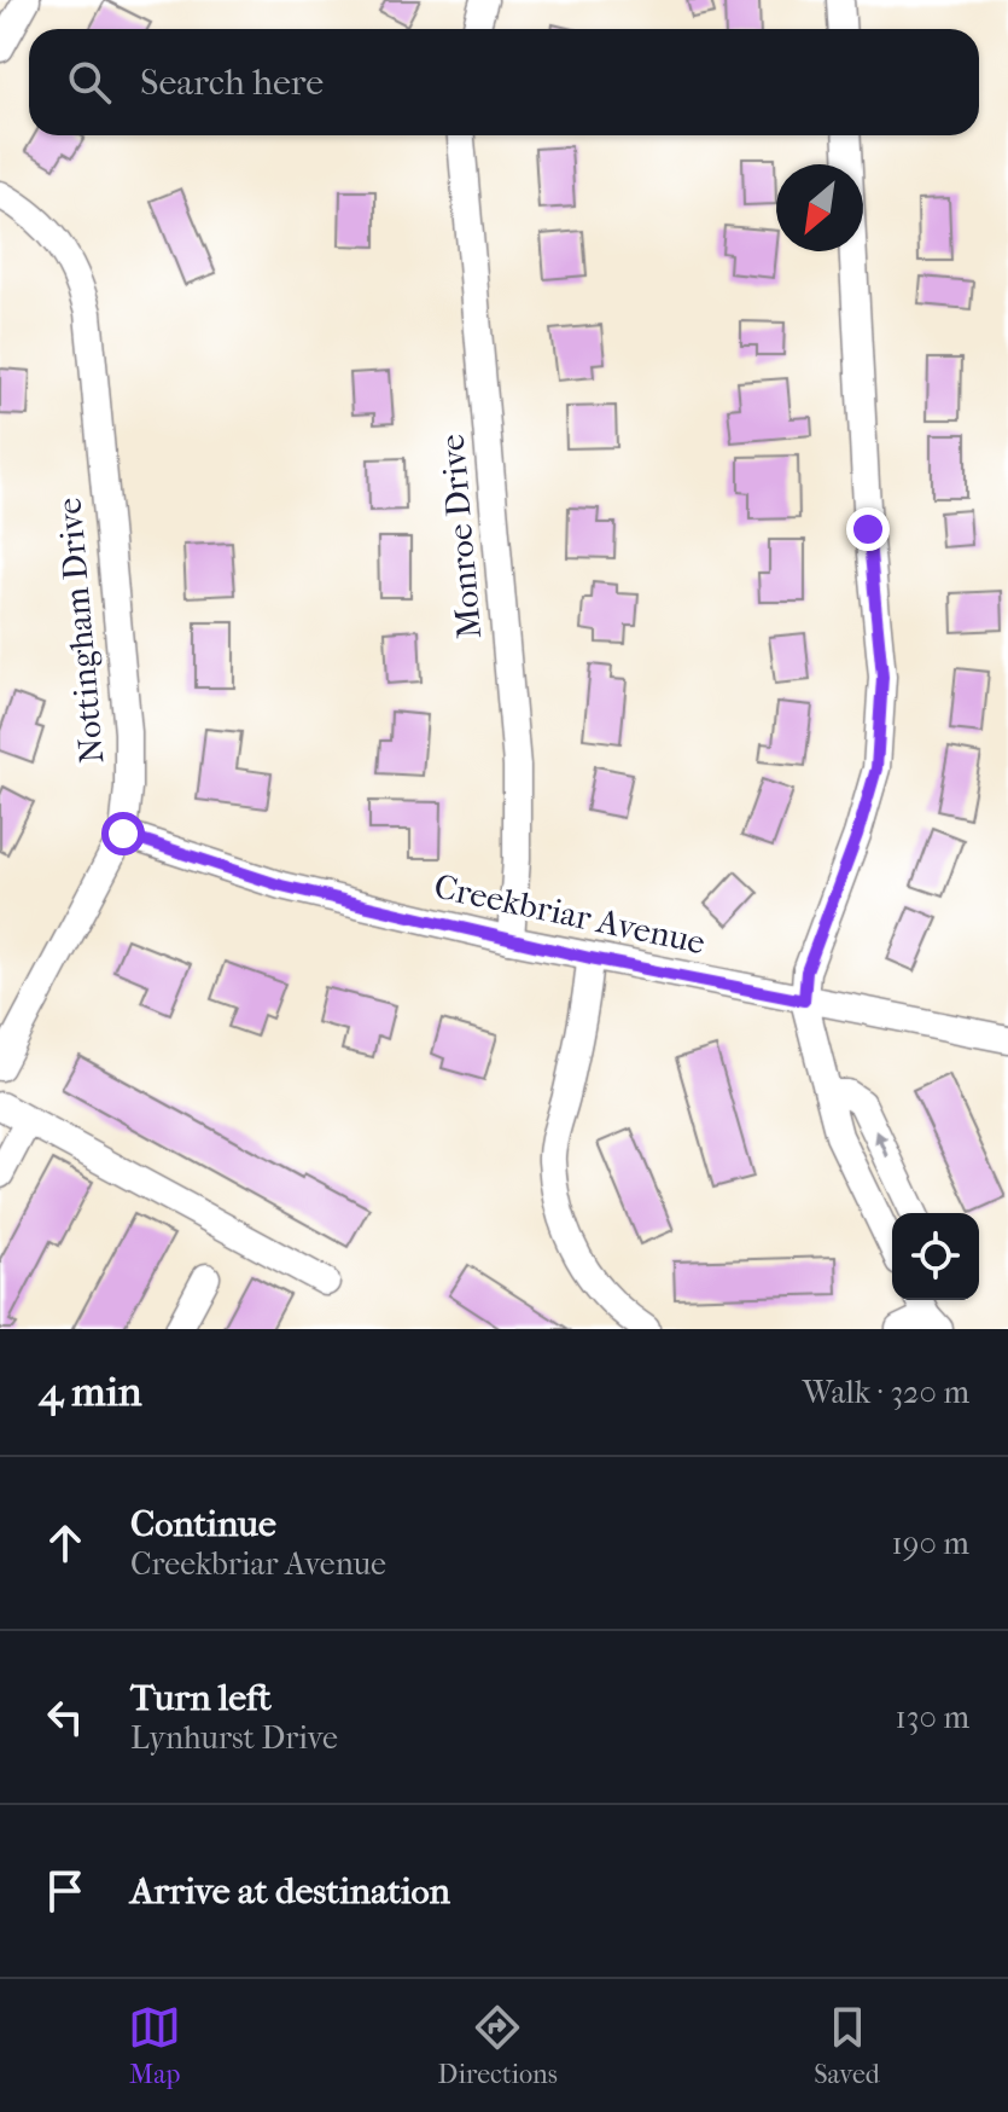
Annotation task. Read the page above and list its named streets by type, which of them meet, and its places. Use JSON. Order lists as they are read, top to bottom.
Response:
{
  "streets": {
    "street": ["Monroe Drive", "Nottingham Drive", "Creekbriar Avenue"]
  },
  "crossings": [
    ["Monroe Drive", "Creekbriar Avenue"],
    ["Nottingham Drive", "Creekbriar Avenue"]
  ],
  "north": "bottom left",
  "page": {
    "search": "Search here",
    "heading": ["4 min", "Walk · 320 m"],
    "list": [
      ["Continue", "Creekbriar Avenue", "190 m"],
      ["Turn left", "Lynhurst Drive", "130 m"],
      "Arrive at destination"
    ],
    "nav": ["Map", "Directions", "Saved"]
  }
}
